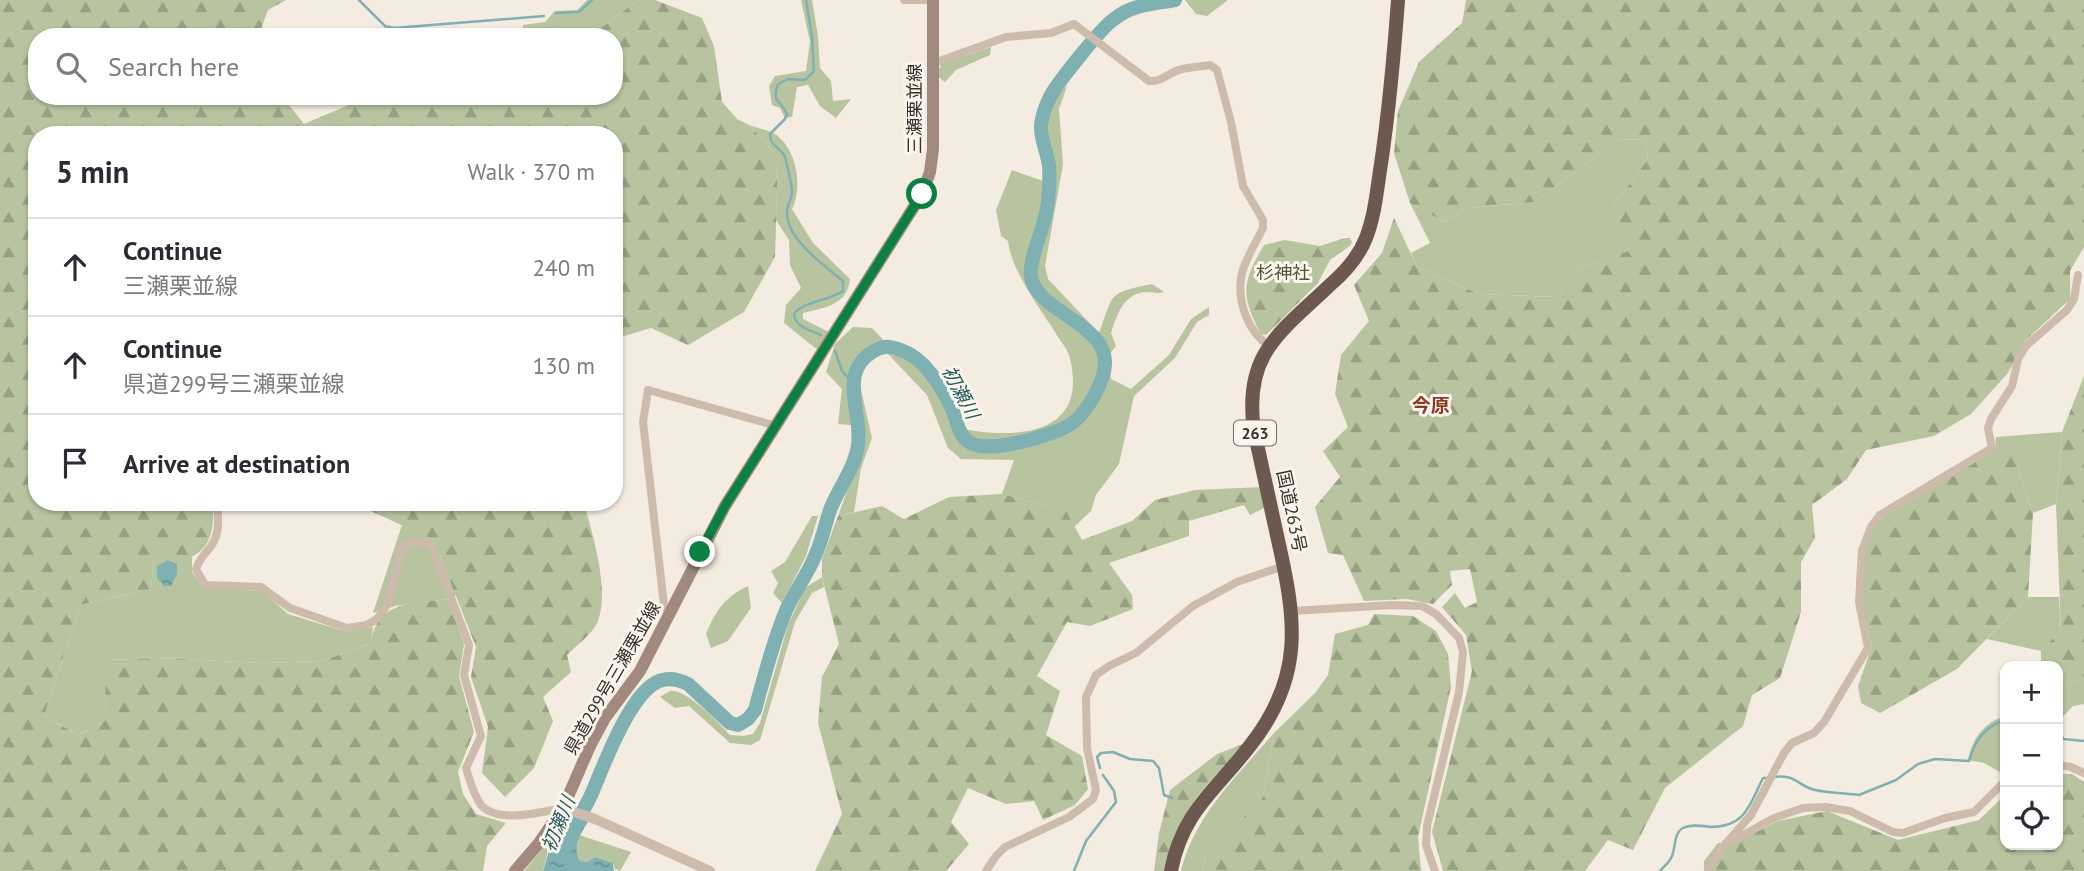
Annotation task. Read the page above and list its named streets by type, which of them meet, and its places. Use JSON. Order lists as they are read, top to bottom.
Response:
{
  "streets": {
    "highway": ["263", "国道263号"],
    "main road": ["三瀬栗並線", "県道299号三瀬栗並線"]
  },
  "crossings": [
    ["三瀬栗並線", "県道299号三瀬栗並線"]
  ],
  "districts": ["今原"],
  "water": ["初瀬川"],
  "parks": ["杉神社"],
  "page": {
    "search": "Search here",
    "heading": ["5 min", "Walk · 370 m"],
    "list": [
      ["Continue", "三瀬栗並線", "240 m"],
      ["Continue", "県道299号三瀬栗並線", "130 m"],
      "Arrive at destination"
    ],
    "map_buttons": ["+", "−"]
  }
}
